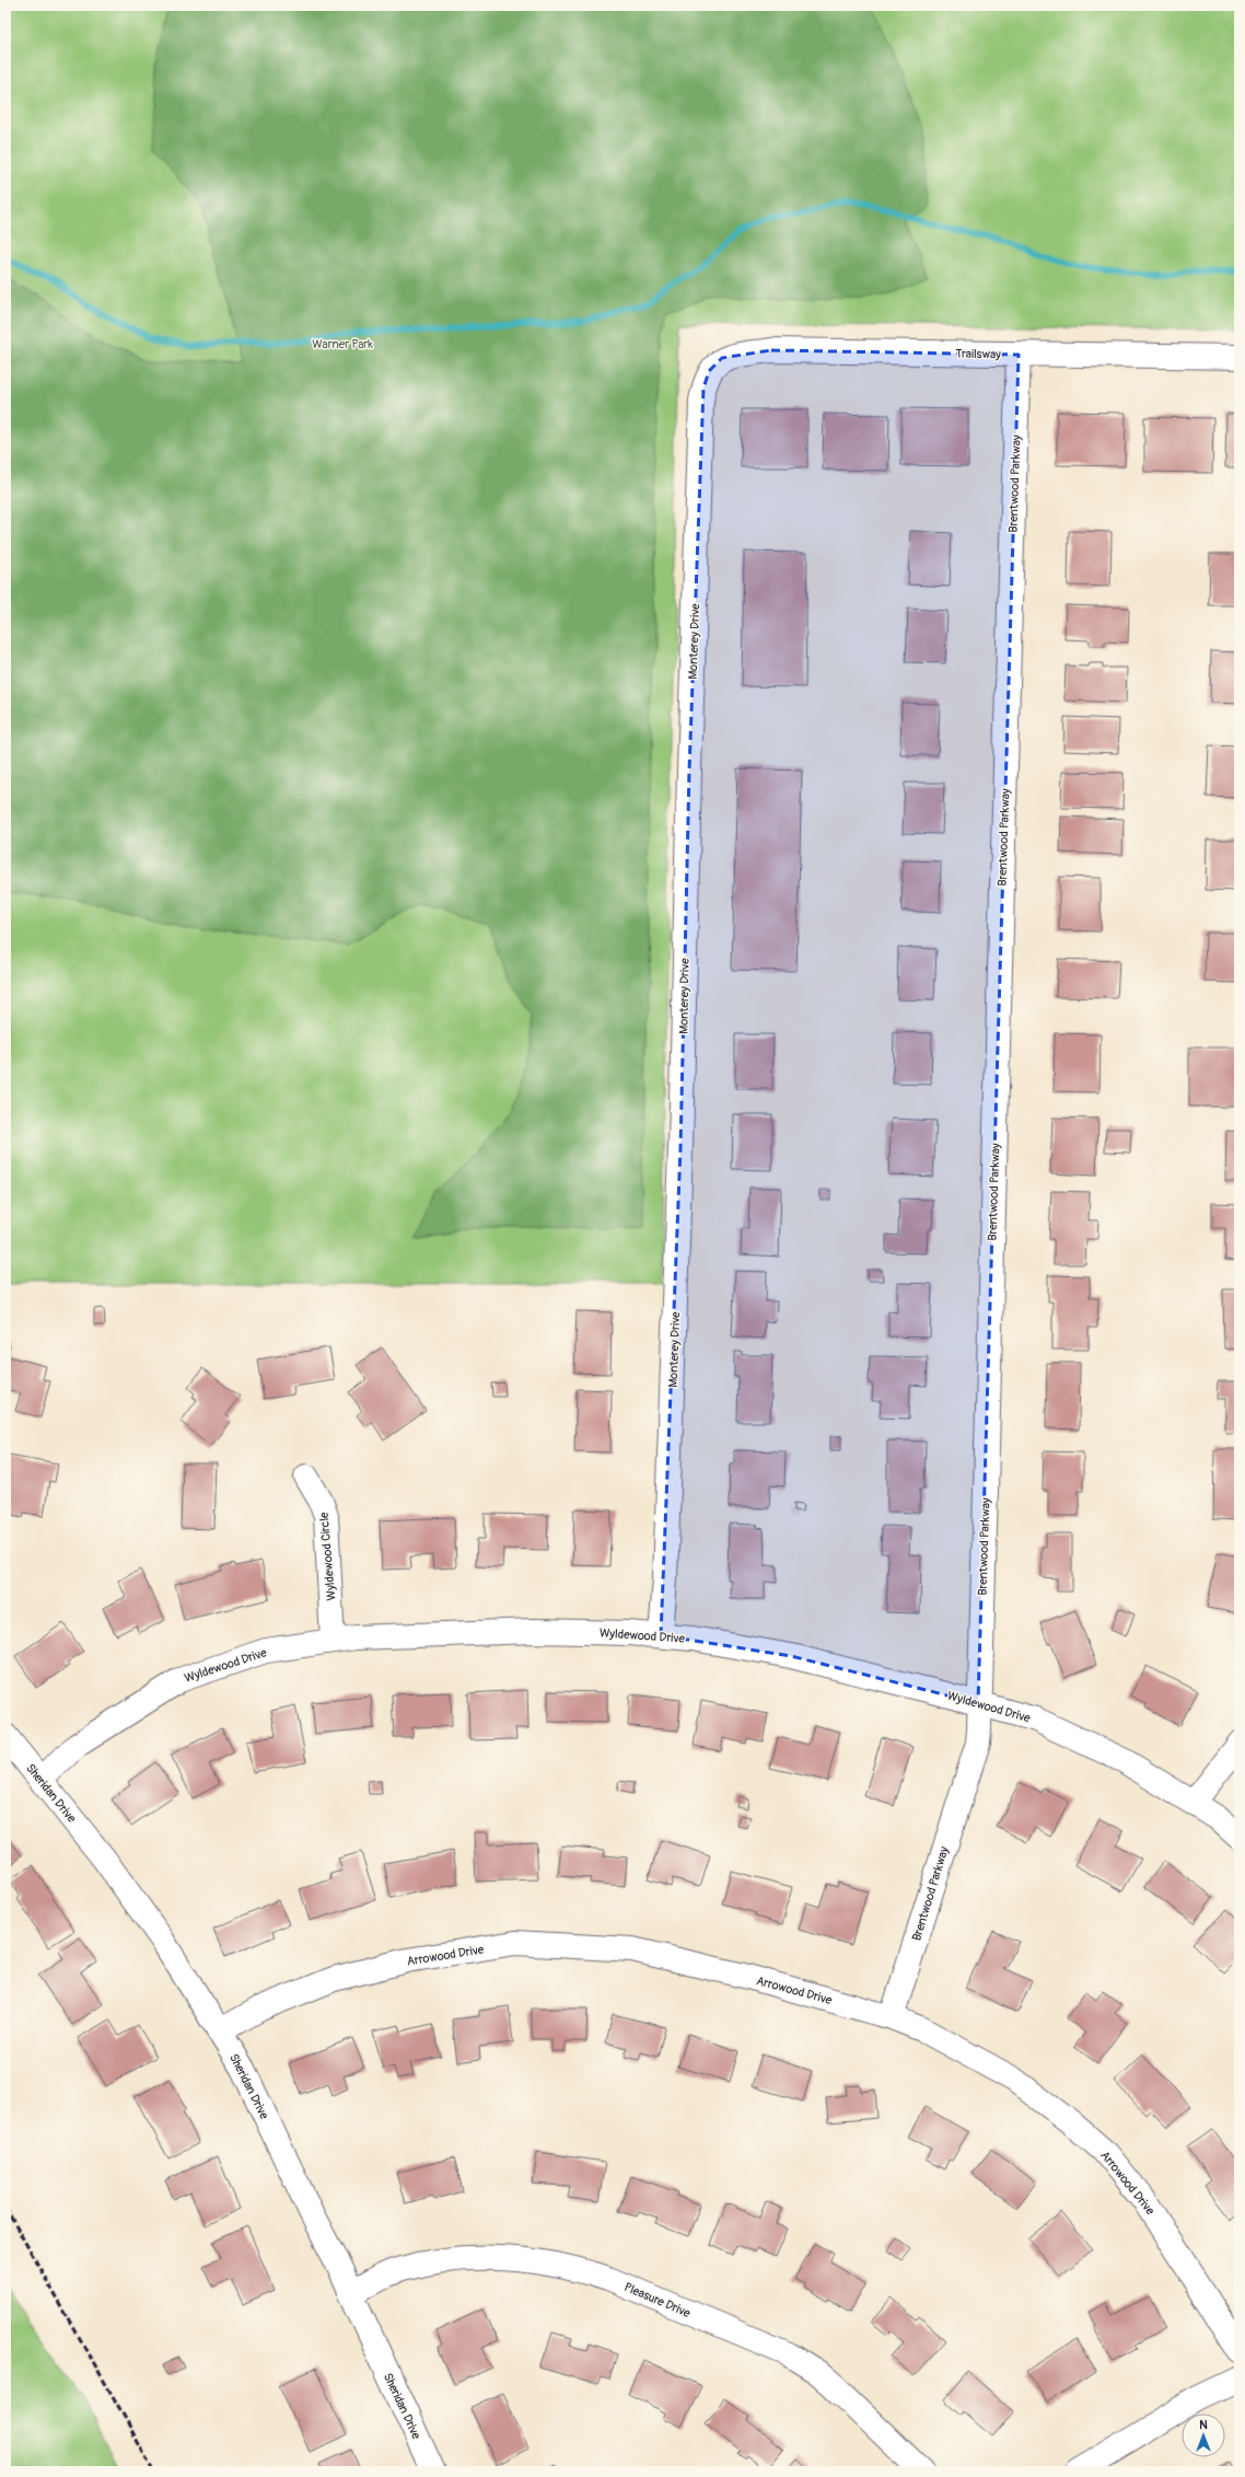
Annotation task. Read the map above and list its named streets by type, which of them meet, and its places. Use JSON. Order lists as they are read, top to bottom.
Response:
{
  "streets": {
    "street": [
      "Trailsway",
      "Brentwood Parkway",
      "Monterey Drive",
      "Wyldewood Circle",
      "Wyldewood Drive",
      "Sheridan Drive",
      "Arrowood Drive",
      "Pleasure Drive"
    ]
  },
  "crossings": [
    ["Trailsway", "Brentwood Parkway"],
    ["Trailsway", "Monterey Drive"],
    ["Brentwood Parkway", "Wyldewood Drive"],
    ["Brentwood Parkway", "Arrowood Drive"],
    ["Monterey Drive", "Wyldewood Drive"],
    ["Wyldewood Circle", "Wyldewood Drive"],
    ["Wyldewood Drive", "Sheridan Drive"],
    ["Sheridan Drive", "Arrowood Drive"],
    ["Sheridan Drive", "Pleasure Drive"]
  ],
  "parks": ["Warner Park"],
  "north": "top"
}
